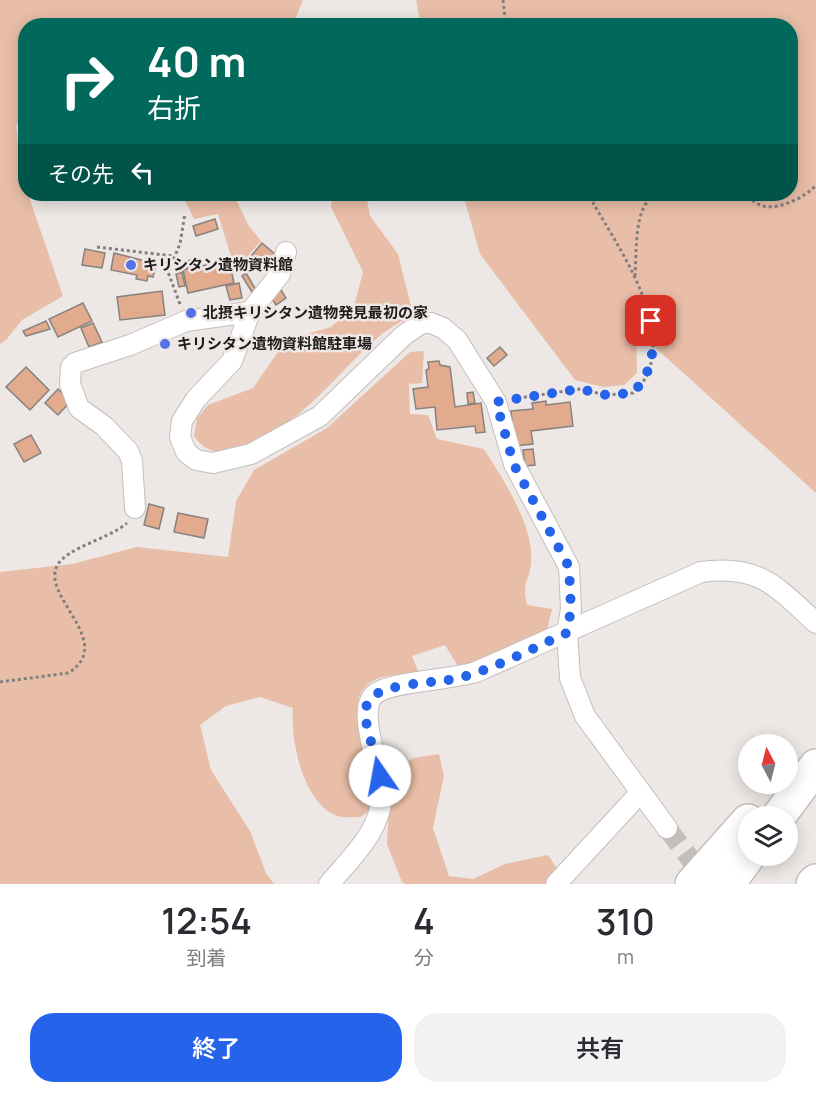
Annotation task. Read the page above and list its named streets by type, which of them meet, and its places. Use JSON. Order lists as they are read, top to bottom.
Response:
{
  "places": ["キリシタン遺物資料館", "北摂キリシタン遺物発見最初の家", "キリシタン遺物資料館駐車場"],
  "north": "top",
  "page": {
    "turn": ["40 m", "右折"],
    "then": "その先",
    "eta": [
      "12:54",
      "到着",
      "4",
      "分",
      "310",
      "m"
    ],
    "buttons": ["終了", "共有"]
  }
}
